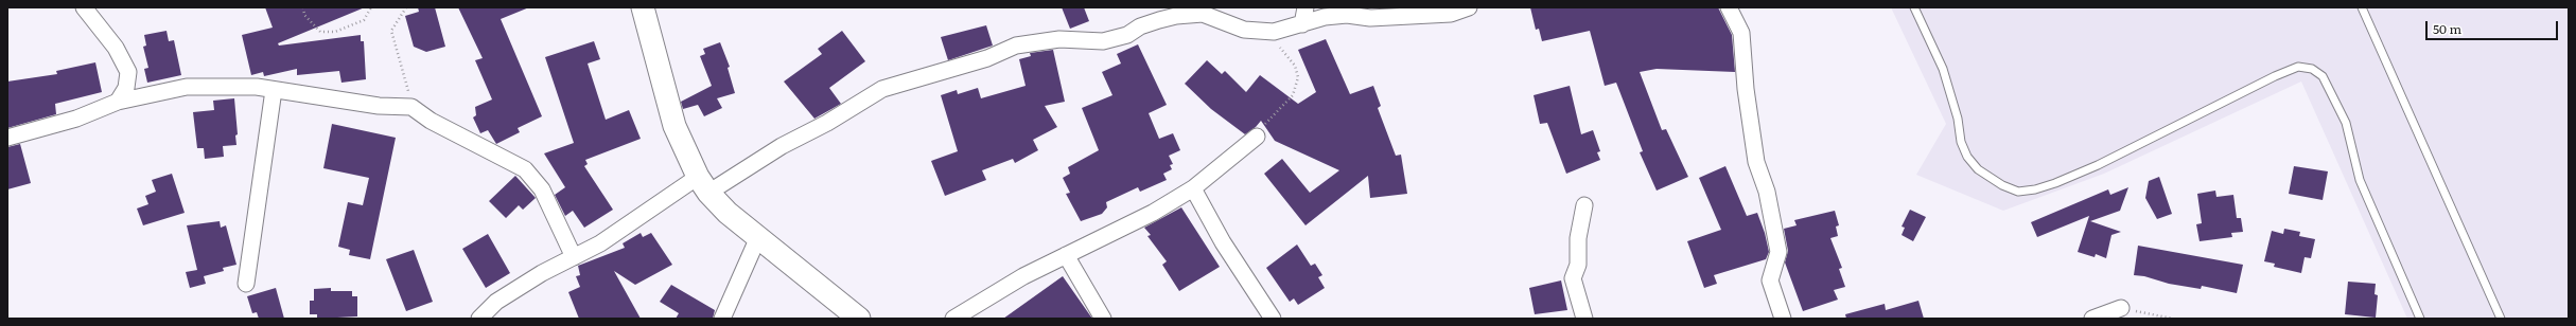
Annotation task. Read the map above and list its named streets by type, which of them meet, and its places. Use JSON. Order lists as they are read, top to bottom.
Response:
{
  "scale_bar": "50 m"
}
